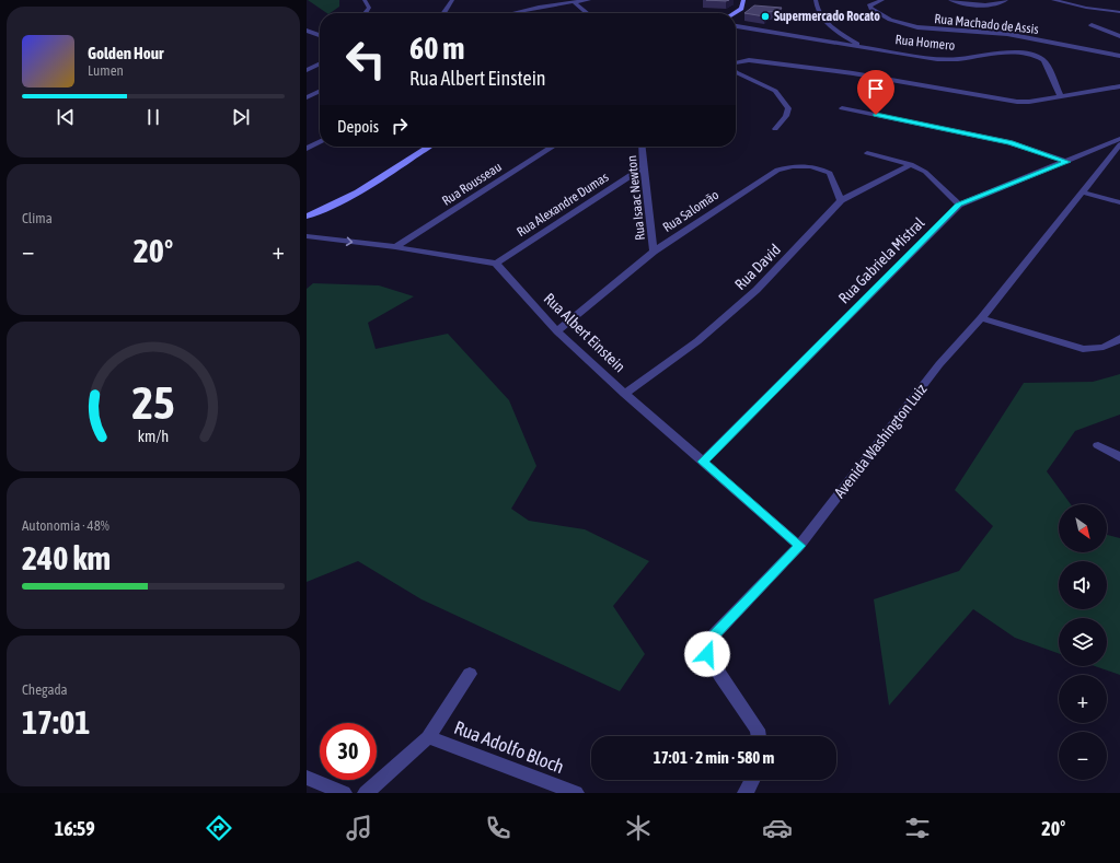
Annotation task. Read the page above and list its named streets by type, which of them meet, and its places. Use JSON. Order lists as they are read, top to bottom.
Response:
{
  "streets": {
    "street": [
      "Rua Machado de Assis",
      "Rua Homero",
      "Rua Rousseau",
      "Rua Isaac Newton",
      "Rua Alexandre Dumas",
      "Rua Salomão",
      "Rua Gabriela Mistral",
      "Rua David",
      "Rua Albert Einstein",
      "Avenida Washington Luiz",
      "Rua Adolfo Bloch"
    ]
  },
  "crossings": [
    ["Rua Isaac Newton", "Rua Alexandre Dumas"],
    ["Rua Isaac Newton", "Rua Salomão"],
    ["Rua Alexandre Dumas", "Rua Albert Einstein"],
    ["Rua Salomão", "Rua David"],
    ["Rua Salomão", "Rua Albert Einstein"],
    ["Rua Gabriela Mistral", "Rua Albert Einstein"],
    ["Rua David", "Rua Albert Einstein"],
    ["Rua Albert Einstein", "Avenida Washington Luiz"]
  ],
  "places": ["Supermercado Rocato"],
  "north": "bottom right",
  "page": {
    "turn": ["60 m", "Rua Albert Einstein"],
    "song": ["Golden Hour", "Lumen"],
    "then": "Depois",
    "tile": [
      "Clima",
      ["Autonomia · 48%", "240 km"],
      ["Chegada", "17:01"]
    ],
    "heat": ["−", "20°", "+"],
    "map_buttons": ["+", "−"],
    "limit": "30",
    "trip": "17:01 · 2 min · 580 m",
    "tabs": ["16:59", "20°"],
    "gauge": ["25", "km/h"]
  }
}
